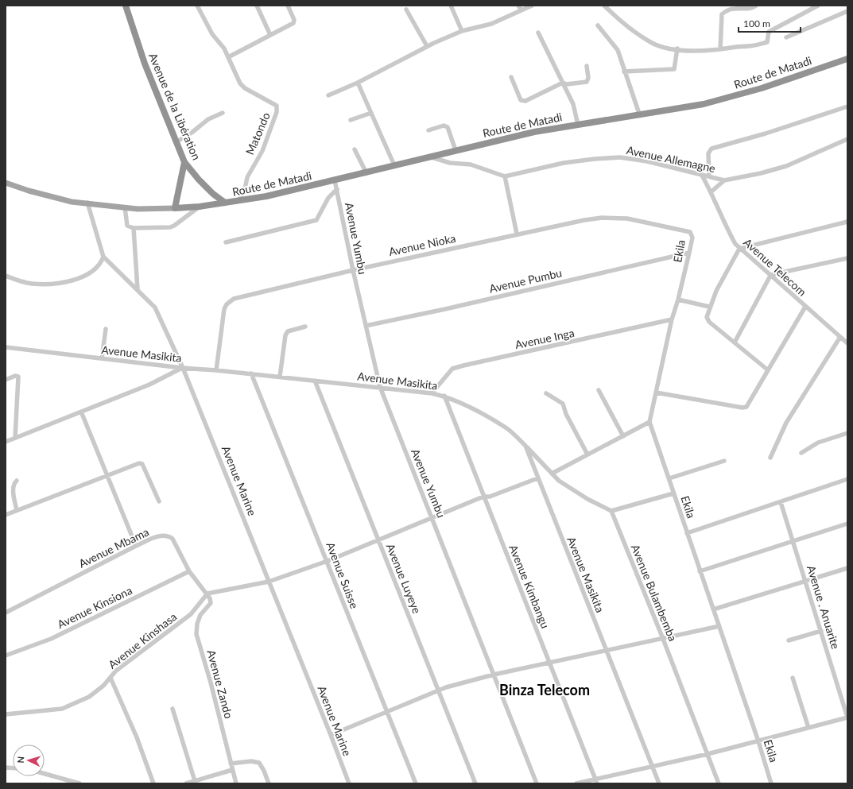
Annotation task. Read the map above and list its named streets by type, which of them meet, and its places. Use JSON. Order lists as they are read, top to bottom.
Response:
{
  "streets": {
    "highway": ["Route de Matadi", "Avenue de la Libération"],
    "street": [
      "Matondo",
      "Avenue Allemagne",
      "Avenue Yumbu",
      "Avenue Nioka",
      "Ekila",
      "Avenue Telecom",
      "Avenue Pumbu",
      "Avenue Inga",
      "Avenue Masikita",
      "Avenue Marine",
      "Avenue Mbama",
      "Avenue Suisse",
      "Avenue Luyeye",
      "Avenue Kimbangu",
      "Avenue Bulambemba",
      "Avenue Kinsiona",
      "Avenue . Anuarite",
      "Avenue Kinshasa",
      "Avenue Zando"
    ]
  },
  "crossings": [
    ["Route de Matadi", "Avenue de la Libération"],
    ["Route de Matadi", "Matondo"],
    ["Route de Matadi", "Avenue Yumbu"],
    ["Avenue Allemagne", "Avenue Telecom"],
    ["Avenue Yumbu", "Avenue Nioka"],
    ["Avenue Yumbu", "Avenue Pumbu"],
    ["Avenue Yumbu", "Avenue Masikita"],
    ["Avenue Nioka", "Ekila"],
    ["Avenue Nioka", "Avenue Masikita"],
    ["Ekila", "Avenue Pumbu"],
    ["Ekila", "Avenue Inga"],
    ["Avenue Inga", "Avenue Masikita"],
    ["Avenue Masikita", "Avenue Marine"],
    ["Avenue Masikita", "Avenue Suisse"],
    ["Avenue Masikita", "Avenue Luyeye"],
    ["Avenue Masikita", "Avenue Kimbangu"],
    ["Avenue Mbama", "Avenue Kinsiona"],
    ["Avenue Mbama", "Avenue Kinshasa"],
    ["Avenue Mbama", "Avenue Zando"],
    ["Avenue Kinshasa", "Avenue Zando"]
  ],
  "districts": ["Binza Telecom"],
  "scale_bar": "100 m",
  "north": "left"
}
